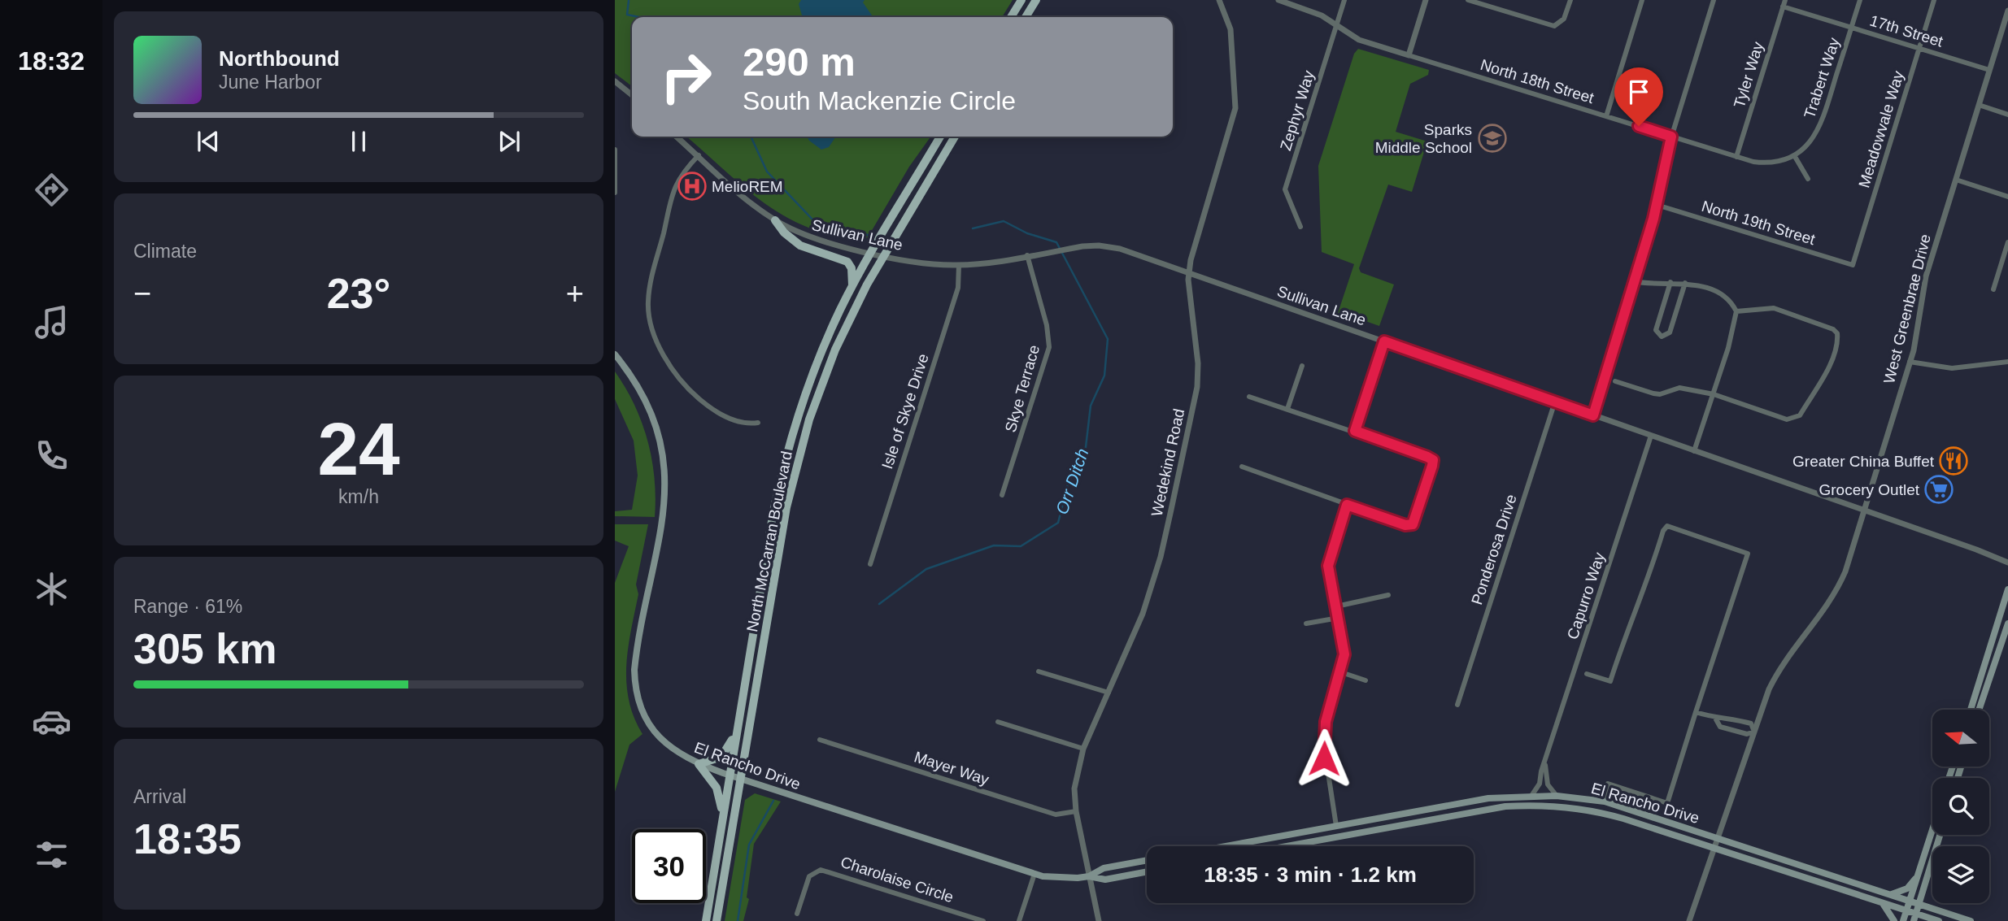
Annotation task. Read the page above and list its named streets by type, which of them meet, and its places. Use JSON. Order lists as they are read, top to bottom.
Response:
{
  "streets": {
    "main road": ["North McCarran Boulevard", "El Rancho Drive"],
    "street": [
      "17th Street",
      "Tyler Way",
      "Trabert Way",
      "North 18th Street",
      "Zephyr Way",
      "Meadowvale Way",
      "North 19th Street",
      "Sullivan Lane",
      "West Greenbrae Drive",
      "Skye Terrace",
      "Isle of Skye Drive",
      "Wedekind Road",
      "Ponderosa Drive",
      "Capurro Way",
      "Mayer Way",
      "Charolaise Circle"
    ]
  },
  "crossings": [
    ["17th Street", "Tyler Way"],
    ["17th Street", "Trabert Way"],
    ["17th Street", "Meadowvale Way"],
    ["17th Street", "West Greenbrae Drive"],
    ["Tyler Way", "North 18th Street"],
    ["Trabert Way", "North 18th Street"],
    ["North 18th Street", "Zephyr Way"],
    ["Meadowvale Way", "North 19th Street"],
    ["Sullivan Lane", "West Greenbrae Drive"],
    ["Sullivan Lane", "Skye Terrace"],
    ["Sullivan Lane", "Isle of Skye Drive"],
    ["Sullivan Lane", "Wedekind Road"],
    ["Sullivan Lane", "North McCarran Boulevard"],
    ["Sullivan Lane", "Ponderosa Drive"],
    ["Sullivan Lane", "Capurro Way"],
    ["West Greenbrae Drive", "El Rancho Drive"],
    ["Wedekind Road", "El Rancho Drive"],
    ["Wedekind Road", "Mayer Way"],
    ["North McCarran Boulevard", "El Rancho Drive"],
    ["Capurro Way", "El Rancho Drive"]
  ],
  "water": ["Orr Ditch"],
  "places": {
    "school or university": ["Sparks Middle School"],
    "hospital": ["MelioREM"],
    "restaurant": ["Greater China Buffet"],
    "supermarket": ["Grocery Outlet"]
  },
  "north": "left",
  "page": {
    "tabs": "18:32",
    "turn": ["290 m", "South Mackenzie Circle"],
    "song": ["Northbound", "June Harbor"],
    "tile": [
      "Climate",
      ["24", "km/h"],
      ["Range · 61%", "305 km"],
      ["Arrival", "18:35"]
    ],
    "heat": ["−", "23°", "+"],
    "limit": "30",
    "trip": "18:35 · 3 min · 1.2 km"
  }
}
